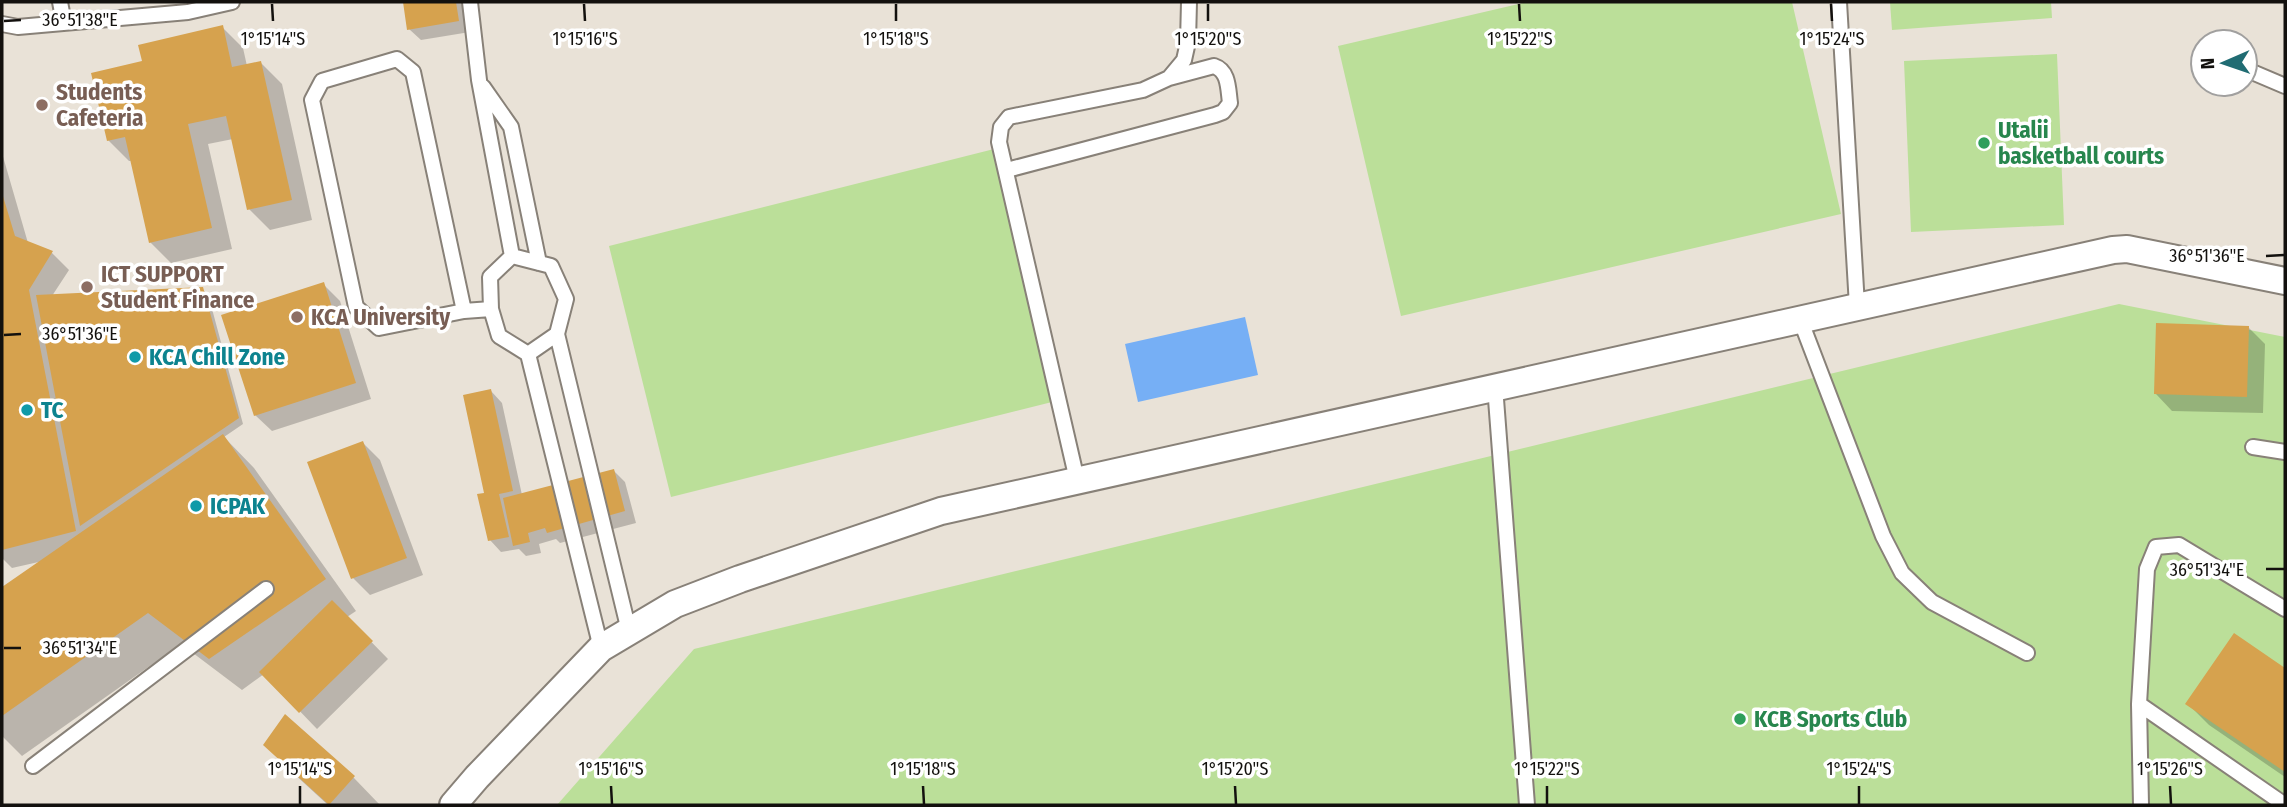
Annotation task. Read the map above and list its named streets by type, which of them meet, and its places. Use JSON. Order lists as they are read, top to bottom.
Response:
{
  "places": [
    "Students Cafeteria",
    "Utalii basketball courts",
    "ICT SUPPORT Student Finance",
    "KCA University",
    "KCA Chill Zone",
    "TC",
    "ICPAK",
    "KCB Sports Club"
  ],
  "north": "left",
  "coordinates": [
    "36°51'38\"E",
    "1°15'14\"S",
    "1°15'16\"S",
    "1°15'18\"S",
    "1°15'20\"S",
    "1°15'22\"S",
    "1°15'24\"S",
    "36°51'36\"E",
    "36°51'34\"E",
    "1°15'26\"S"
  ]
}
